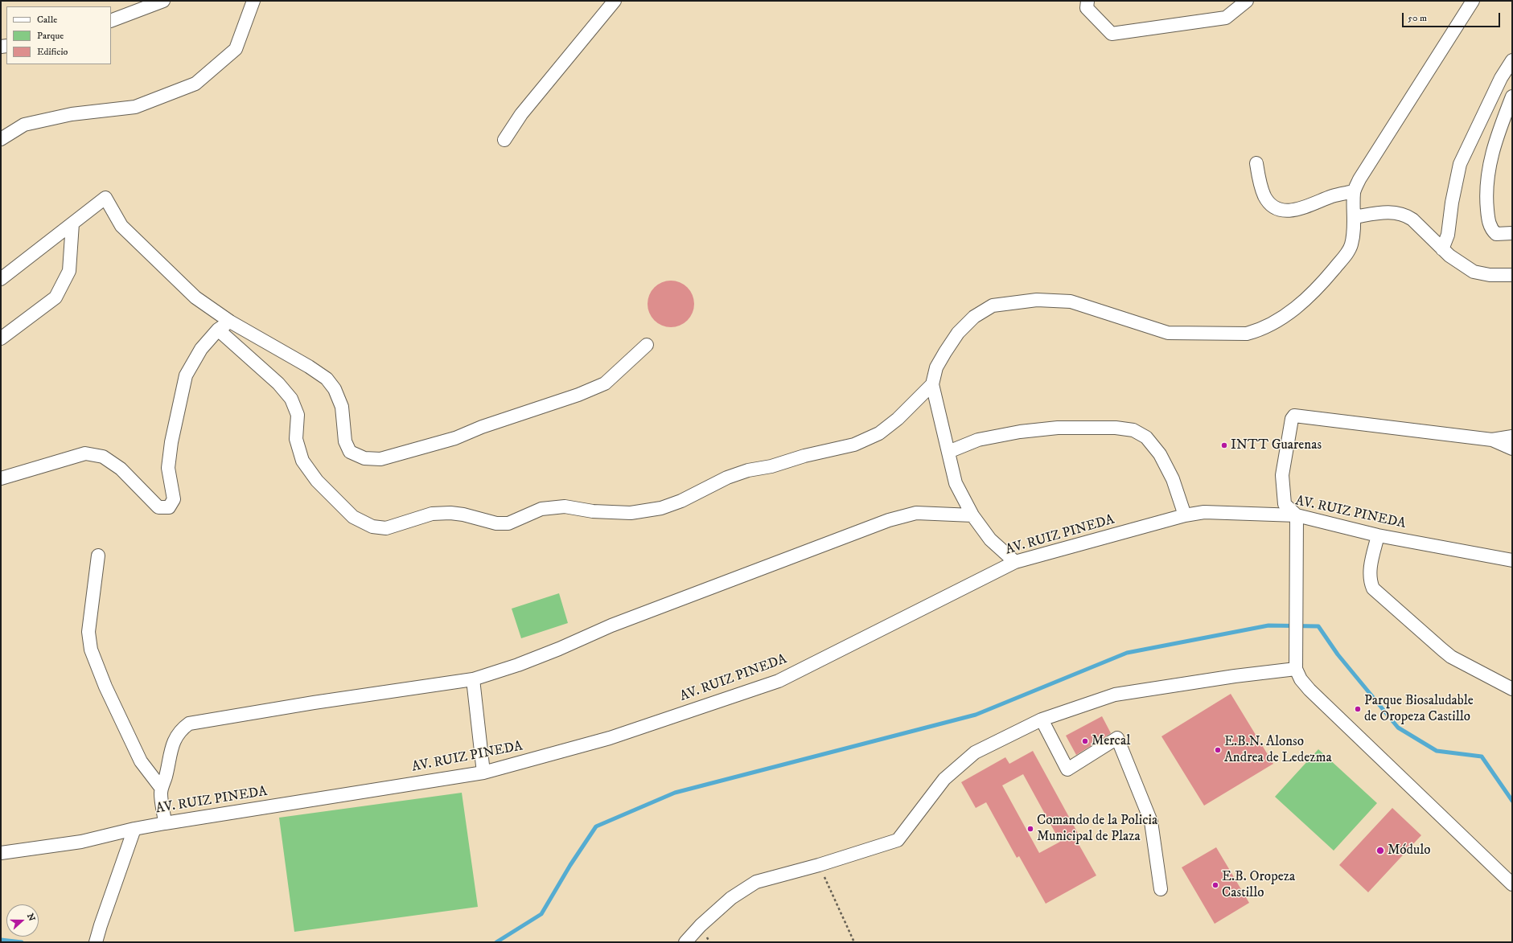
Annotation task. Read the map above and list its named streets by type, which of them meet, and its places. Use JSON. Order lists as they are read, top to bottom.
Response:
{
  "streets": {
    "street": ["AV. RUIZ PINEDA"]
  },
  "places": [
    "INTT Guarenas",
    "Parque Biosaludable de Oropeza Castillo",
    "Mercal",
    "E.B.N. Alonso Andrea de Ledezma",
    "Comando de la Policia Municipal de Plaza",
    "Módulo",
    "E.B. Oropeza Castillo"
  ],
  "legend": ["Calle", "Parque", "Edificio"],
  "scale_bar": "50 m",
  "north": "right"
}
